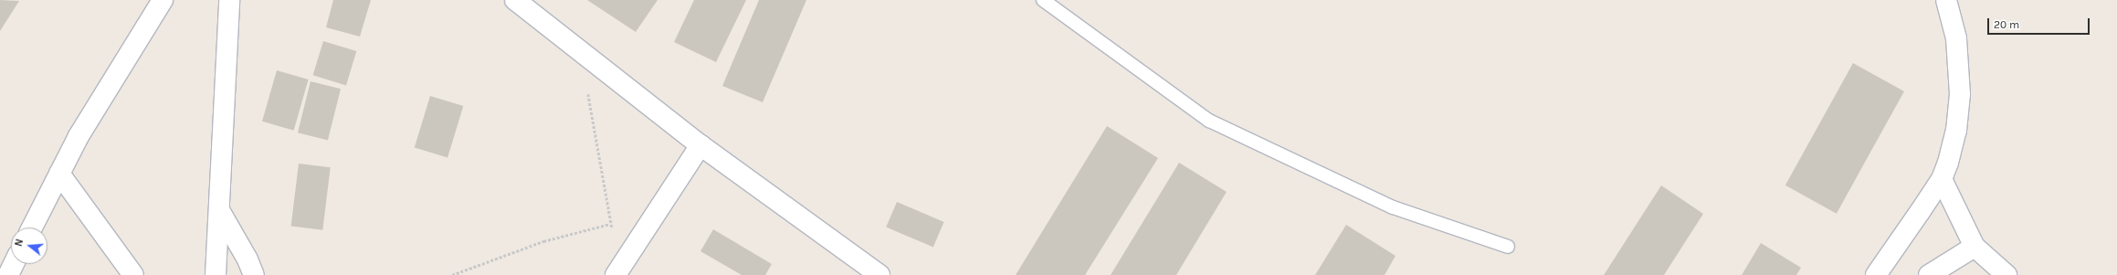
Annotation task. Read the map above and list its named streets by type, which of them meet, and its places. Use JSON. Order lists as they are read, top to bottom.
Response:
{
  "scale_bar": "20 m",
  "north": "left"
}
